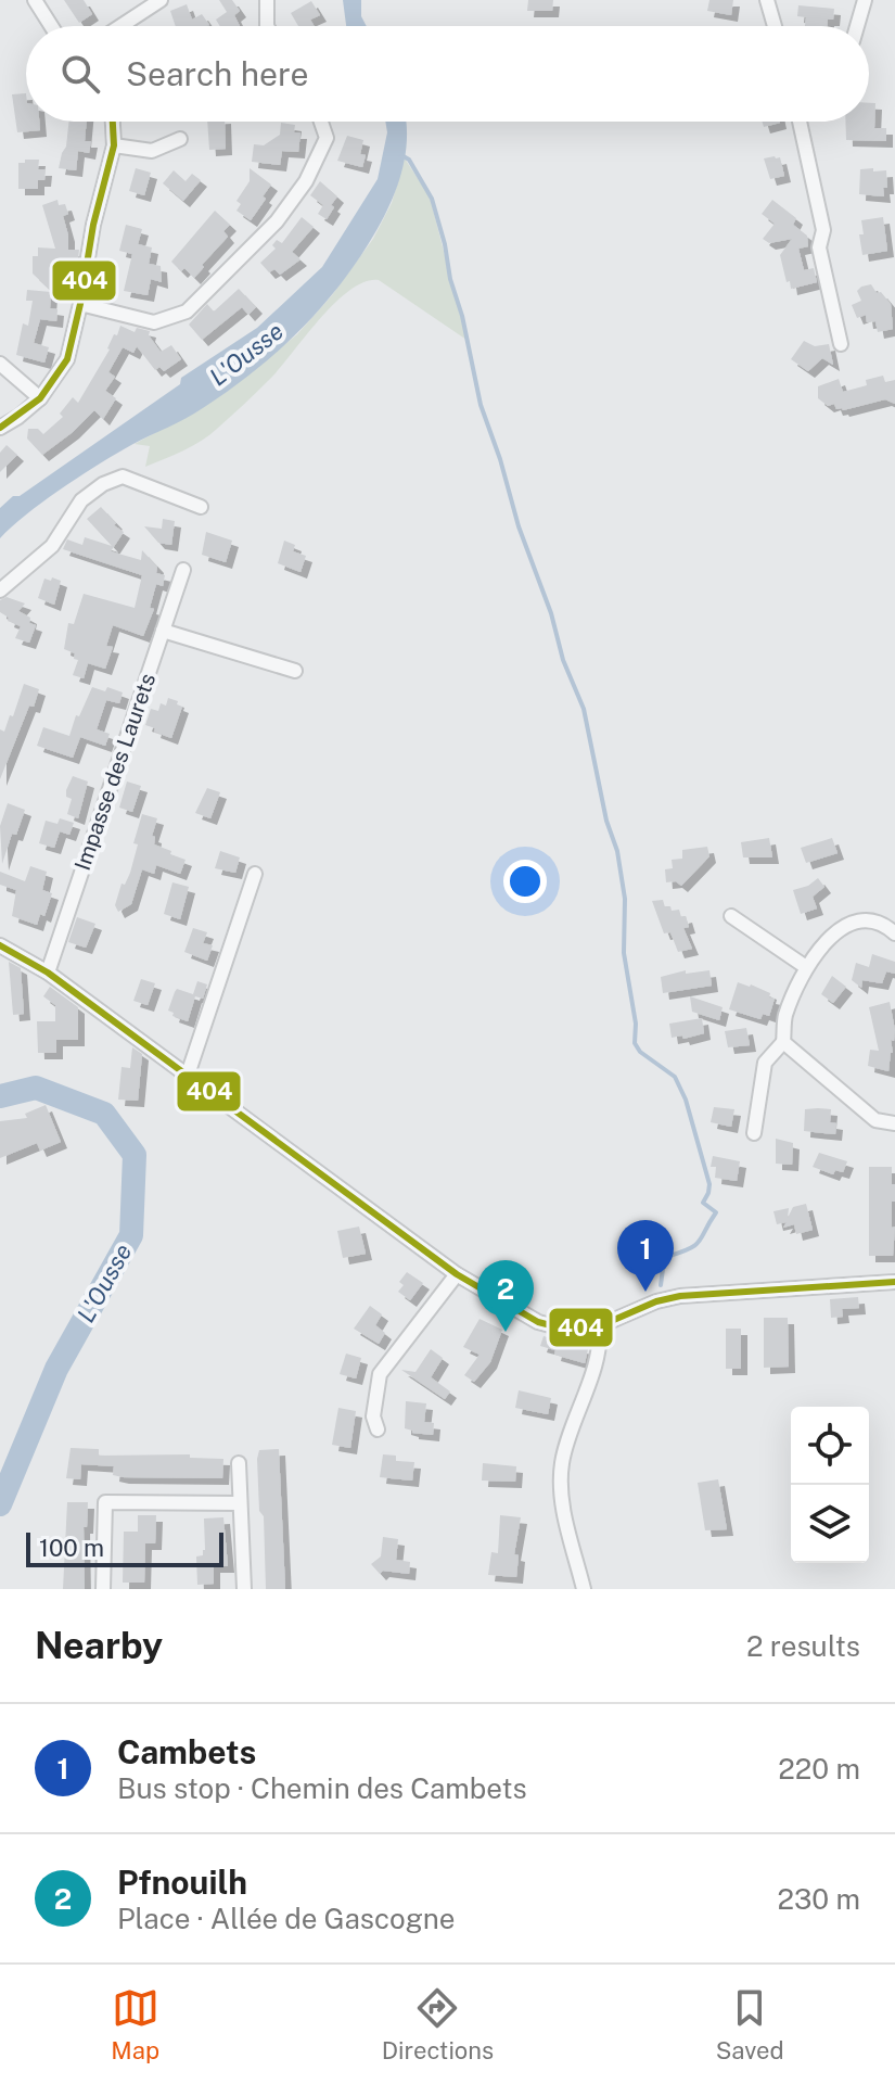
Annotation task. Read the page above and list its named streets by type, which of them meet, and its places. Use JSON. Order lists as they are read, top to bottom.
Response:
{
  "streets": {
    "street": ["Impasse des Laurets"]
  },
  "water": ["L'Ousse"],
  "lines": ["transit line 404"],
  "scale_bar": "100 m",
  "page": {
    "search": "Search here",
    "pins": ["1", "2"],
    "scale": "100 m",
    "heading": ["Nearby", "2 results"],
    "list": [
      {
        "mark": "1",
        "name": "Cambets",
        "note": "Bus stop · Chemin des Cambets",
        "value": "220 m"
      },
      {
        "mark": "2",
        "name": "Pfnouilh",
        "note": "Place · Allée de Gascogne",
        "value": "230 m"
      }
    ],
    "nav": ["Map", "Directions", "Saved"]
  }
}
